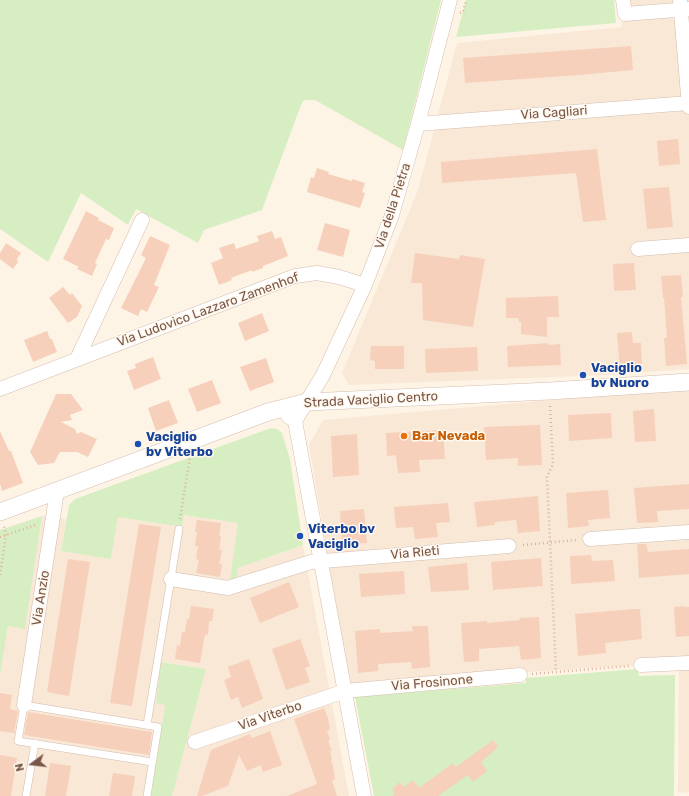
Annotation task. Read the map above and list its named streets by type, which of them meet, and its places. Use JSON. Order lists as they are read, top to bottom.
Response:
{
  "streets": {
    "street": [
      "Via Cagliari",
      "Via della Pietra",
      "Via Ludovico Lazzaro Zamenhof",
      "Strada Vaciglio Centro",
      "Via Rieti",
      "Via Anzio",
      "Via Frosinone",
      "Via Viterbo"
    ]
  },
  "crossings": [
    ["Via Cagliari", "Via della Pietra"],
    ["Via della Pietra", "Via Ludovico Lazzaro Zamenhof"],
    ["Via della Pietra", "Strada Vaciglio Centro"],
    ["Strada Vaciglio Centro", "Via Anzio"],
    ["Via Frosinone", "Via Viterbo"]
  ],
  "places": [
    "Vaciglio bv Nuoro",
    "Bar Nevada",
    "Vaciglio bv Viterbo",
    "Viterbo bv Vaciglio"
  ],
  "north": "left"
}
